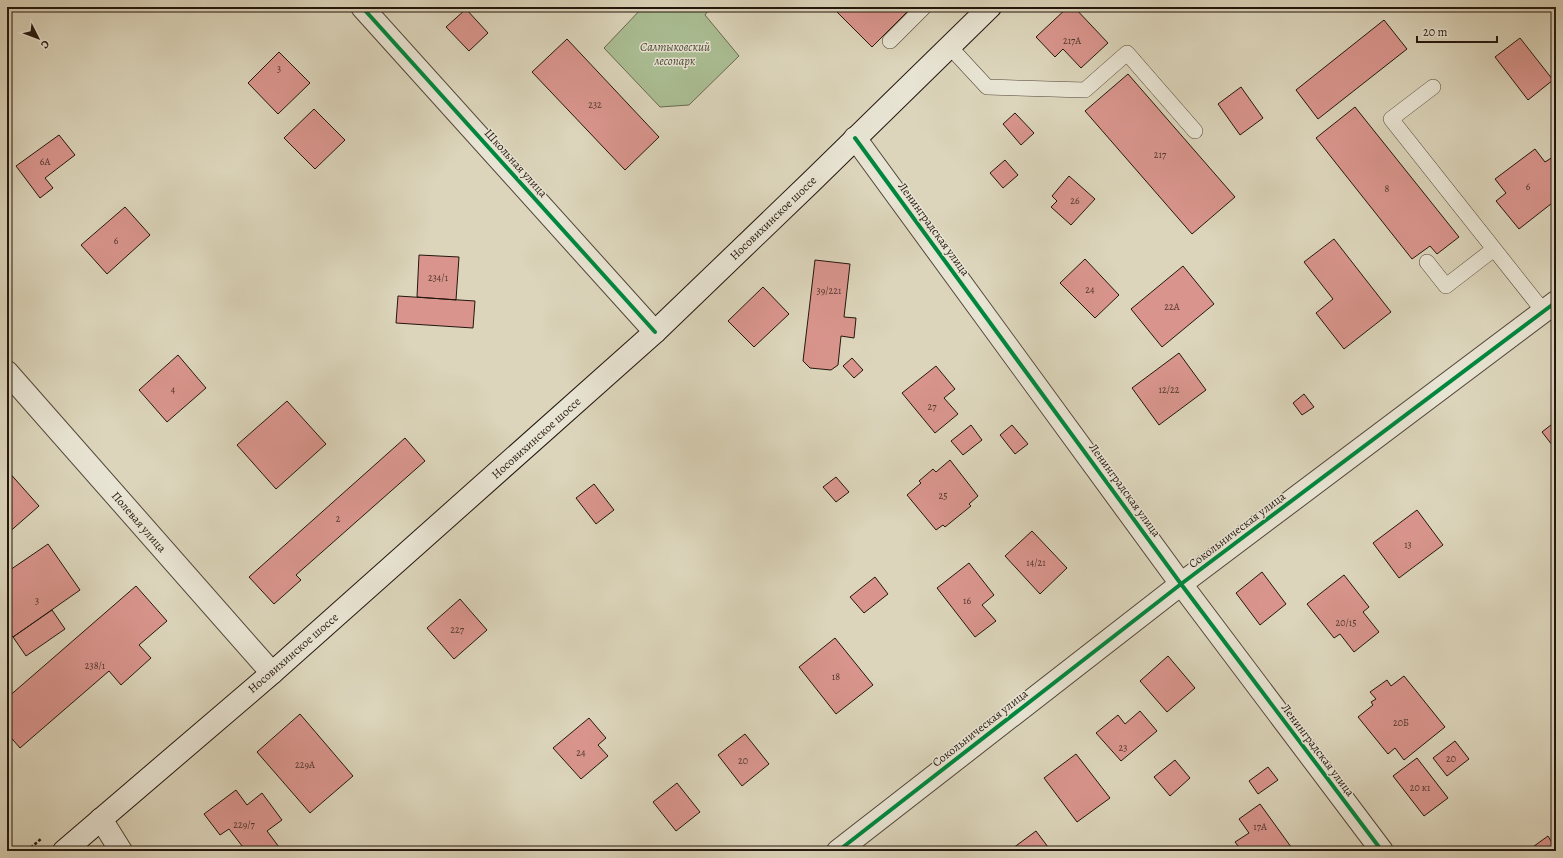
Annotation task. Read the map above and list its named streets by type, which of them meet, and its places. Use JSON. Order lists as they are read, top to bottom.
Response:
{
  "streets": {
    "street": [
      "Школьная улица",
      "Носовихинское шоссе",
      "Ленинградская улица",
      "Полевая улица",
      "Сокольническая улица"
    ]
  },
  "crossings": [
    ["Школьная улица", "Носовихинское шоссе"],
    ["Носовихинское шоссе", "Ленинградская улица"],
    ["Носовихинское шоссе", "Полевая улица"],
    ["Ленинградская улица", "Сокольническая улица"]
  ],
  "parks": ["Салтыковский лесопарк"],
  "house_numbers": [
    "217А",
    "3",
    "232",
    "217",
    "6А",
    "6",
    "8",
    "26",
    "6",
    "234/1",
    "24",
    "39/221",
    "22А",
    "4",
    "12/22",
    "27",
    "25",
    "2",
    "13",
    "14/21",
    "3",
    "16",
    "20/15",
    "227",
    "238/1",
    "18",
    "20Б",
    "23",
    "24",
    "20",
    "20",
    "229А",
    "20 к1",
    "229/7",
    "17А"
  ],
  "scale_bar": "20 m",
  "north": "bottom right"
}
